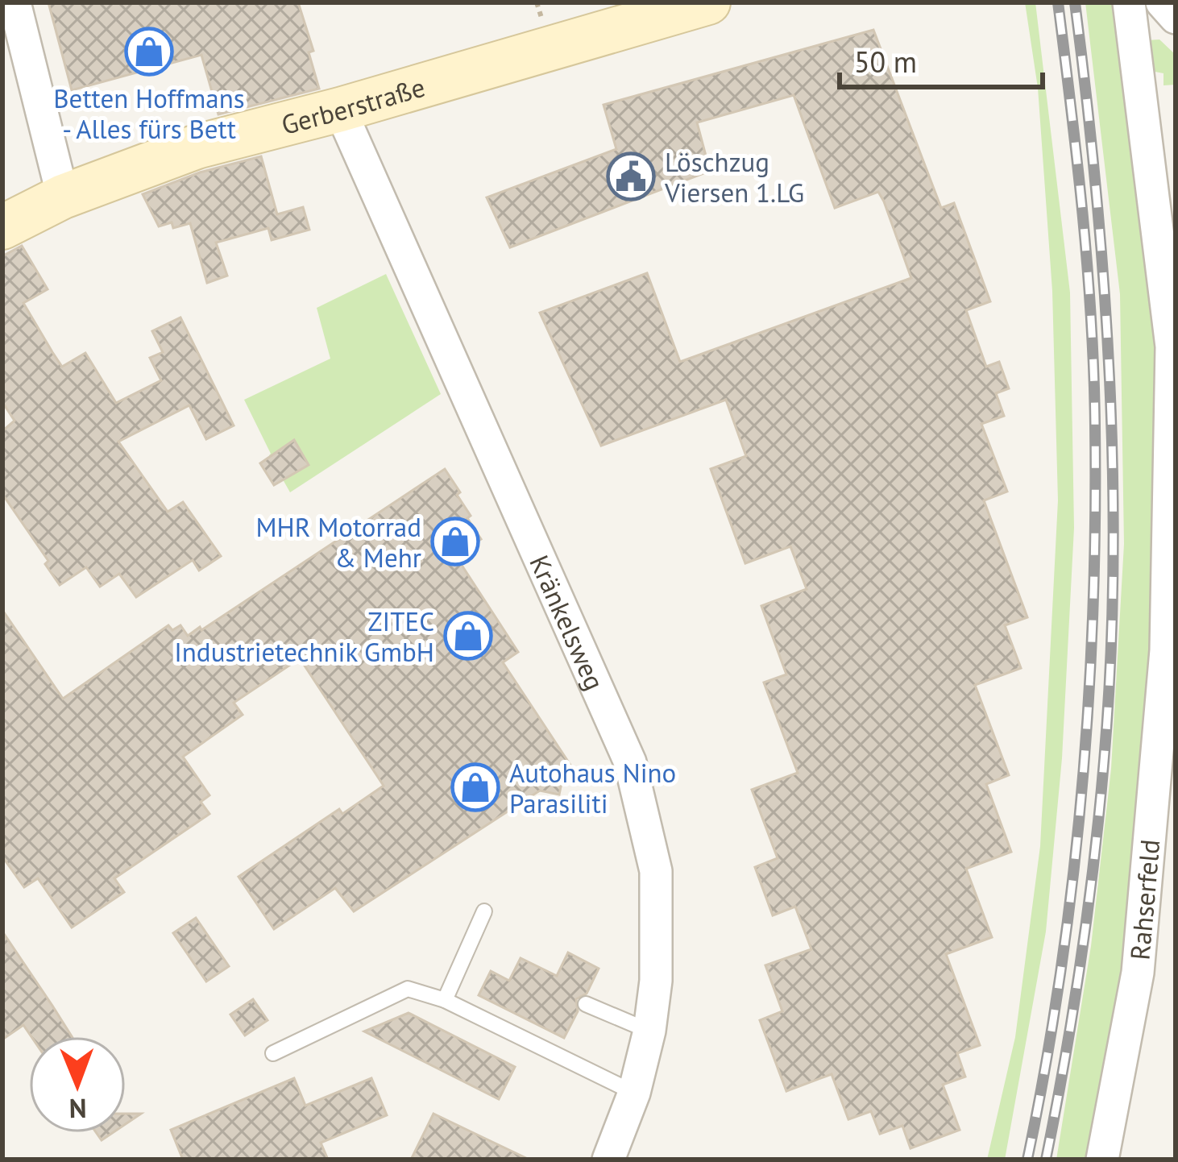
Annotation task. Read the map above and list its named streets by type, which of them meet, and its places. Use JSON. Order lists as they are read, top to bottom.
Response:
{
  "streets": {
    "street": ["Gerberstraße", "Kränkelsweg", "Rahserfeld"]
  },
  "crossings": [
    ["Gerberstraße", "Kränkelsweg"]
  ],
  "places": {
    "shop": [
      "Betten Hoffmans - Alles fürs Bett",
      "MHR Motorrad & Mehr",
      "ZITEC Industrietechnik GmbH",
      "Autohaus Nino Parasiliti"
    ],
    "public building": ["Löschzug Viersen 1.LG"]
  },
  "scale_bar": "50 m",
  "north": "bottom"
}
